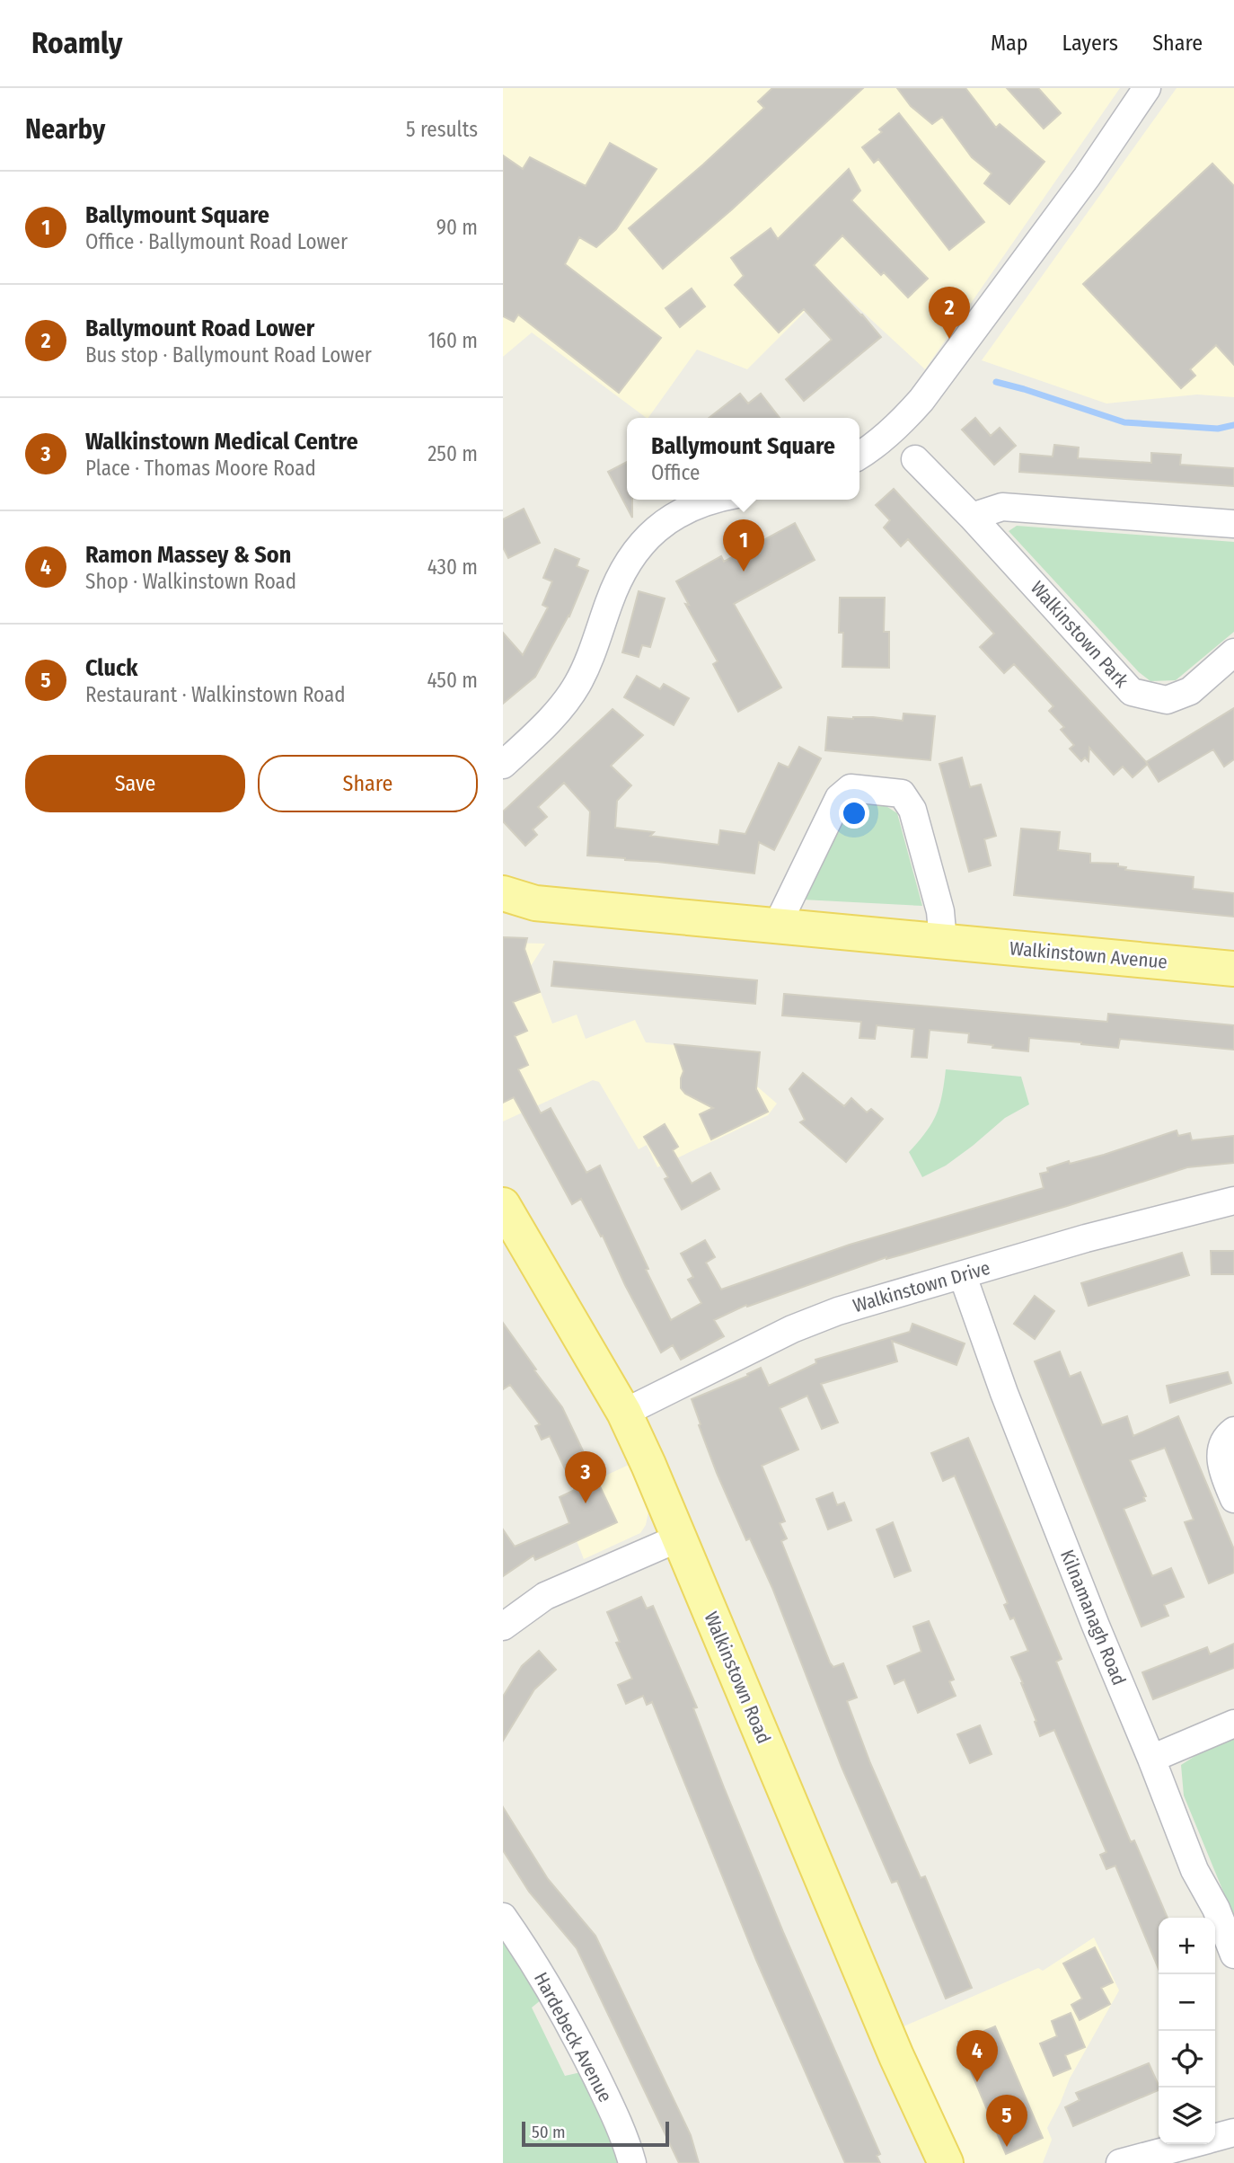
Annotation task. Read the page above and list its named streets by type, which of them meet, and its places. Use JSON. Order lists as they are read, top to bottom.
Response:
{
  "streets": {
    "main road": ["Walkinstown Avenue", "Walkinstown Road"],
    "street": [
      "Walkinstown Park",
      "Walkinstown Drive",
      "Kilnamanagh Road",
      "Hardebeck Avenue"
    ]
  },
  "crossings": [
    ["Walkinstown Drive", "Kilnamanagh Road"],
    ["Walkinstown Drive", "Walkinstown Road"]
  ],
  "scale_bar": "50 m",
  "page": {
    "header": "Roamly",
    "nav": ["Map", "Layers", "Share"],
    "heading": ["Nearby", "5 results"],
    "list": [
      {
        "mark": "1",
        "name": "Ballymount Square",
        "note": "Office · Ballymount Road Lower",
        "value": "90 m"
      },
      {
        "mark": "2",
        "name": "Ballymount Road Lower",
        "note": "Bus stop · Ballymount Road Lower",
        "value": "160 m"
      },
      {
        "mark": "3",
        "name": "Walkinstown Medical Centre",
        "note": "Place · Thomas Moore Road",
        "value": "250 m"
      },
      {
        "mark": "4",
        "name": "Ramon Massey & Son",
        "note": "Shop · Walkinstown Road",
        "value": "430 m"
      },
      {
        "mark": "5",
        "name": "Cluck",
        "note": "Restaurant · Walkinstown Road",
        "value": "450 m"
      }
    ],
    "pins": [
      "2",
      "1",
      "3",
      "4",
      "5"
    ],
    "popup": ["Ballymount Square", "Office"],
    "buttons": ["Save", "Share"],
    "map_buttons": ["+", "−"],
    "scale": "50 m"
  }
}
